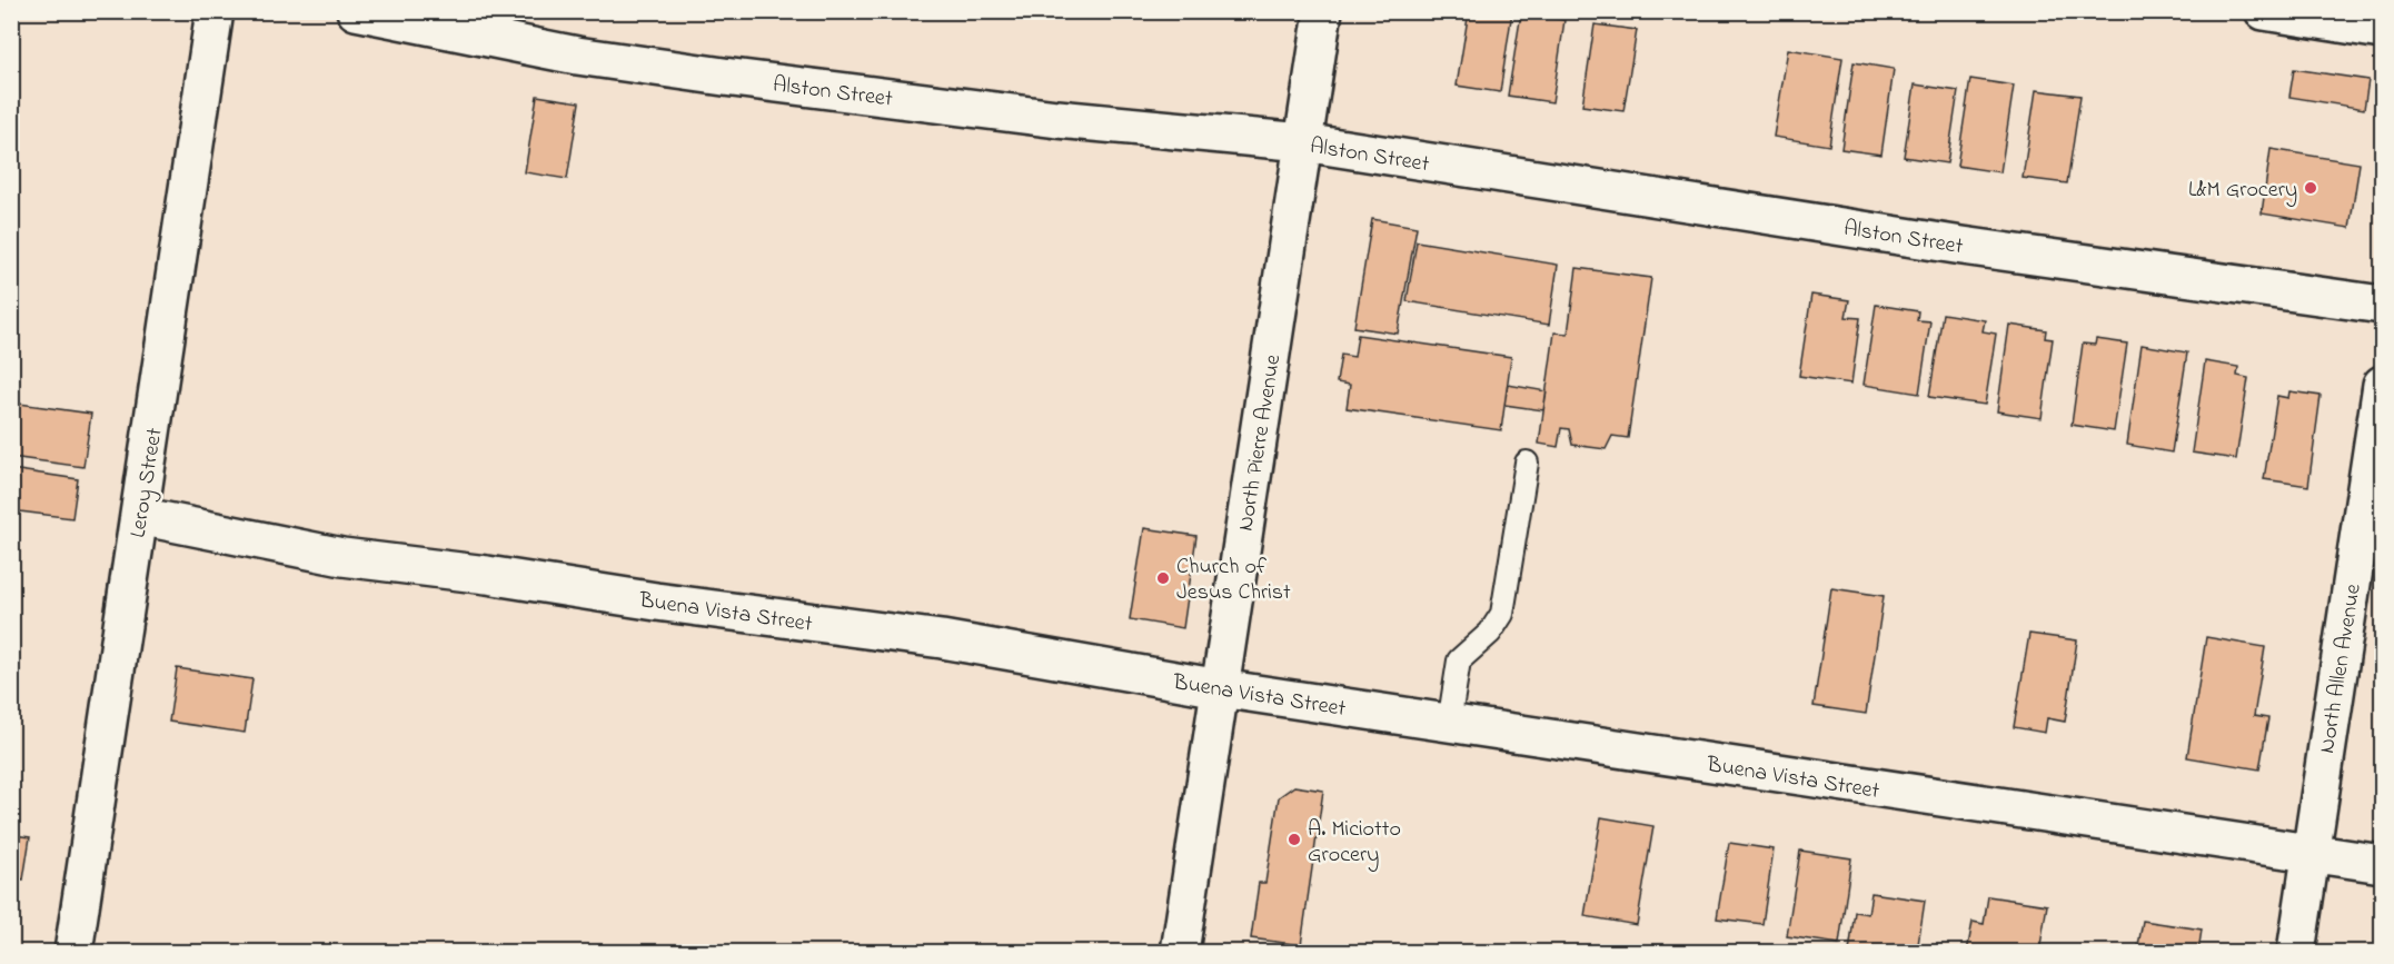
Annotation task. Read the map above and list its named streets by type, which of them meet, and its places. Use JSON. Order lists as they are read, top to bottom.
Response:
{
  "streets": {
    "street": [
      "Alston Street",
      "North Pierre Avenue",
      "Leroy Street",
      "Buena Vista Street",
      "North Allen Avenue"
    ]
  },
  "crossings": [
    ["Alston Street", "North Pierre Avenue"],
    ["North Pierre Avenue", "Buena Vista Street"],
    ["Leroy Street", "Buena Vista Street"],
    ["Buena Vista Street", "North Allen Avenue"]
  ],
  "places": ["L&M Grocery", "Church of Jesus Christ", "A. Miciotto Grocery"]
}
